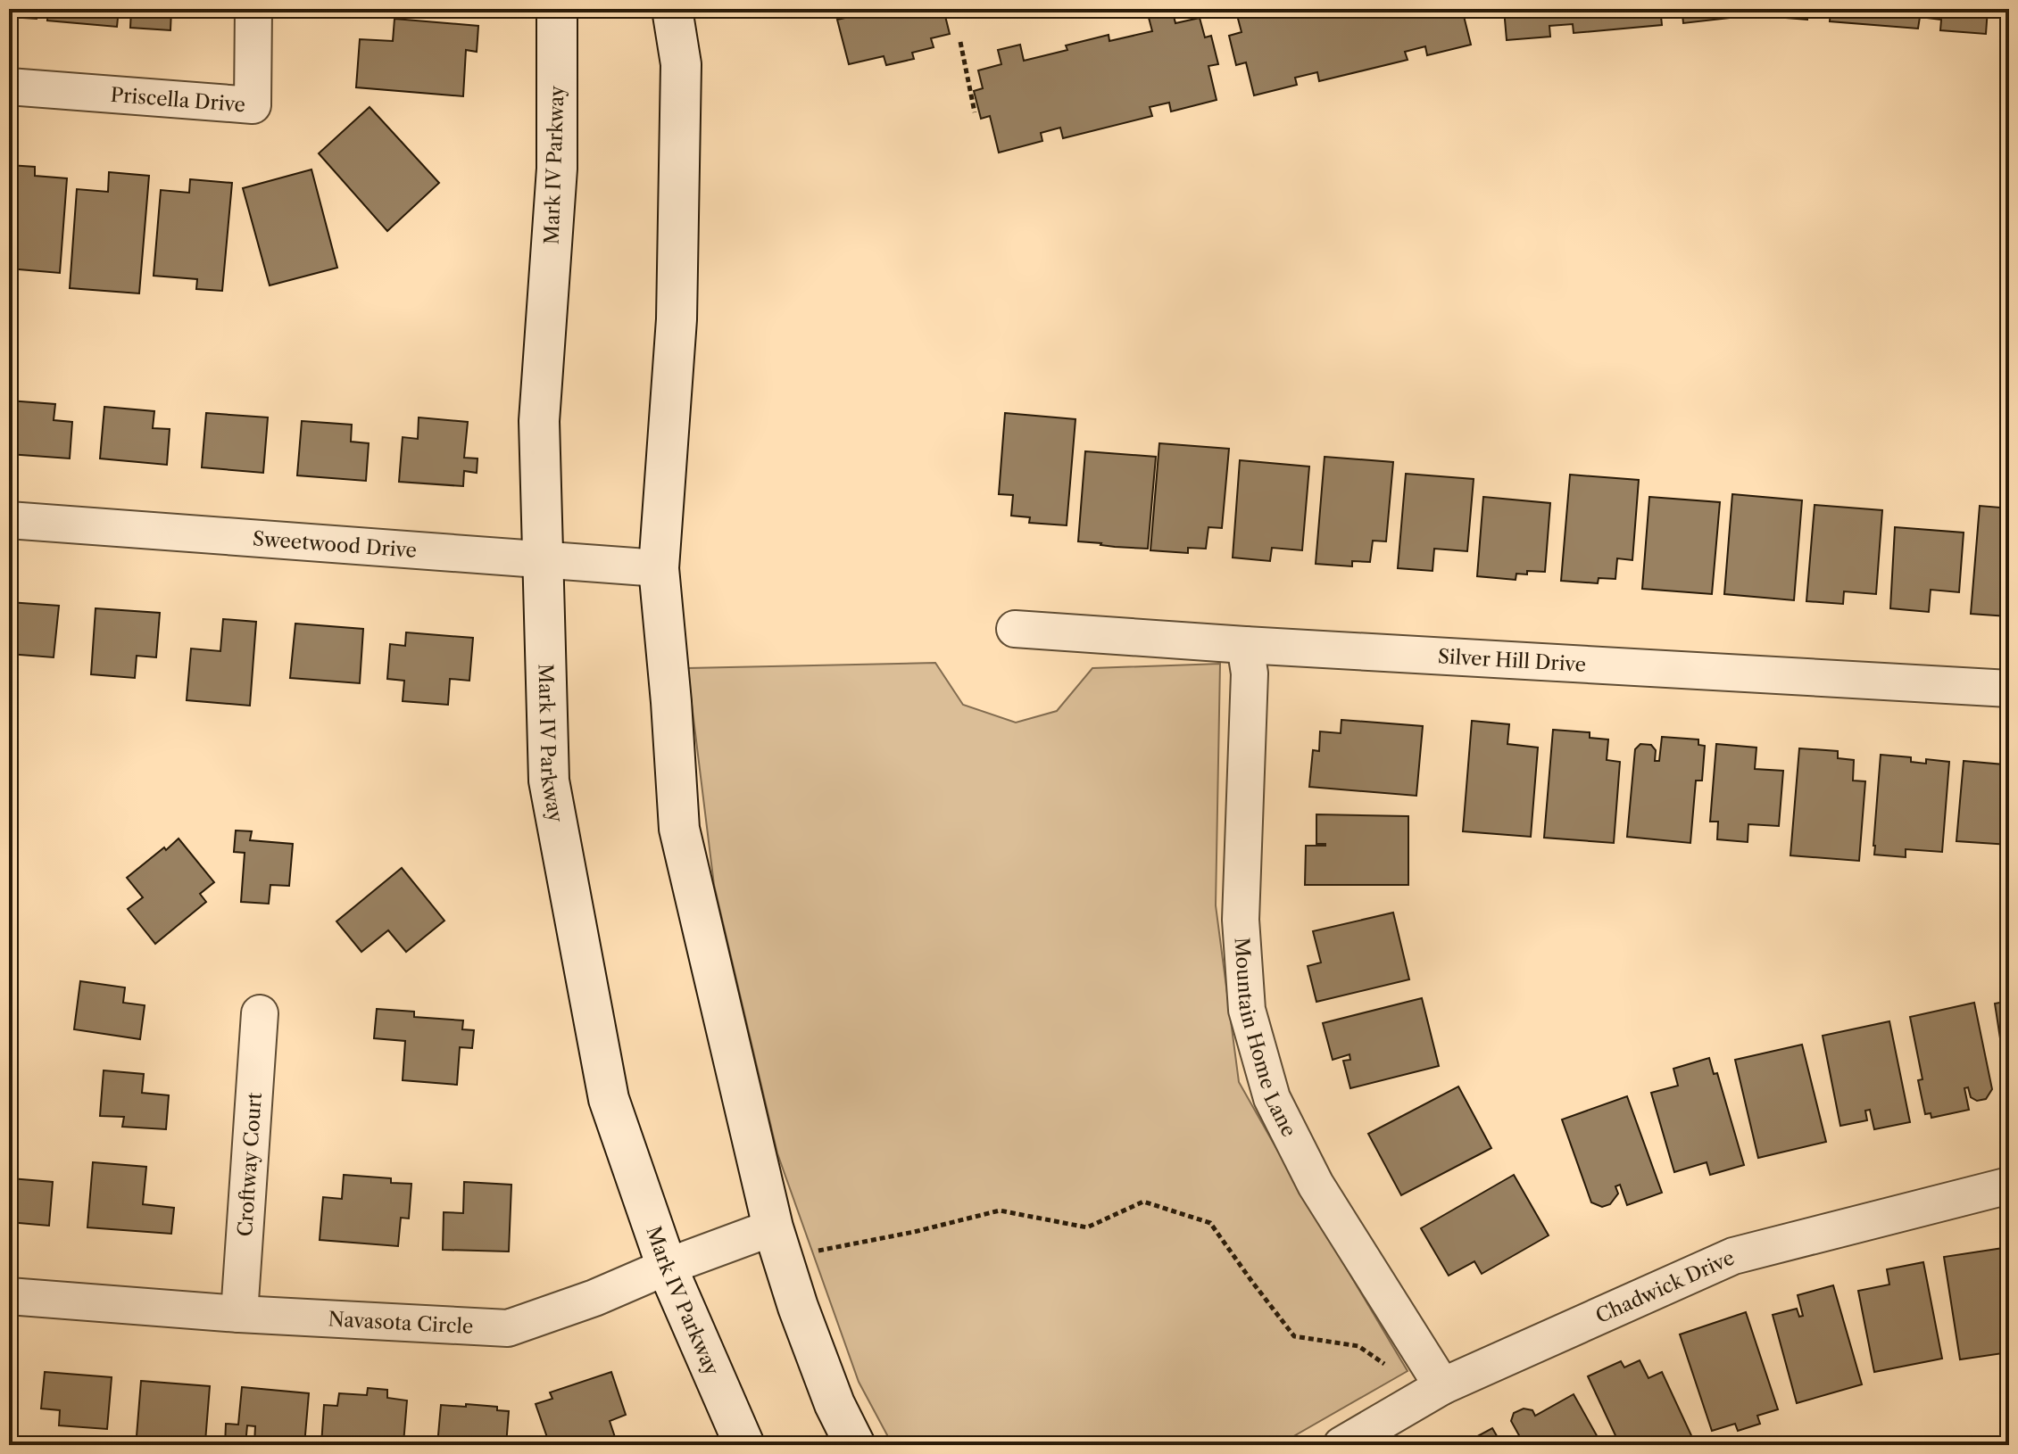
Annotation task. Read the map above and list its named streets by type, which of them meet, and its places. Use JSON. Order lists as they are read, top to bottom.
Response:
{
  "streets": {
    "main road": ["Mark IV Parkway"],
    "street": [
      "Priscella Drive",
      "Sweetwood Drive",
      "Silver Hill Drive",
      "Mountain Home Lane",
      "Croftway Court",
      "Chadwick Drive",
      "Navasota Circle"
    ]
  },
  "crossings": [
    ["Mark IV Parkway", "Sweetwood Drive"],
    ["Mark IV Parkway", "Navasota Circle"],
    ["Silver Hill Drive", "Mountain Home Lane"],
    ["Mountain Home Lane", "Chadwick Drive"],
    ["Croftway Court", "Navasota Circle"]
  ]
}
